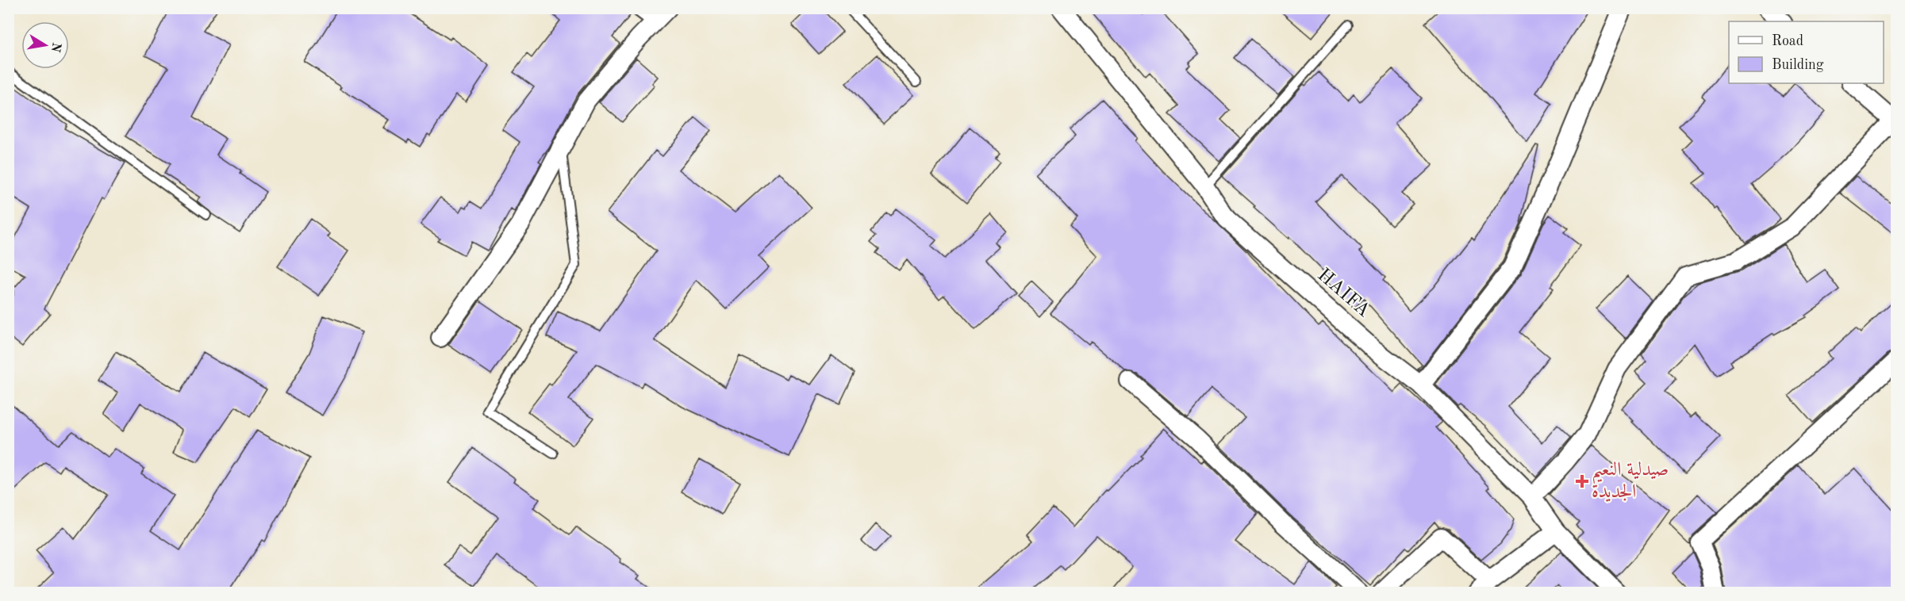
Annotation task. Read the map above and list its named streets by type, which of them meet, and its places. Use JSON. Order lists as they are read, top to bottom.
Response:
{
  "streets": {
    "street": ["HAIFA"]
  },
  "places": {
    "health": ["صيدلية النعيم الجديدة"]
  },
  "legend": ["Road", "Building"],
  "north": "right"
}
